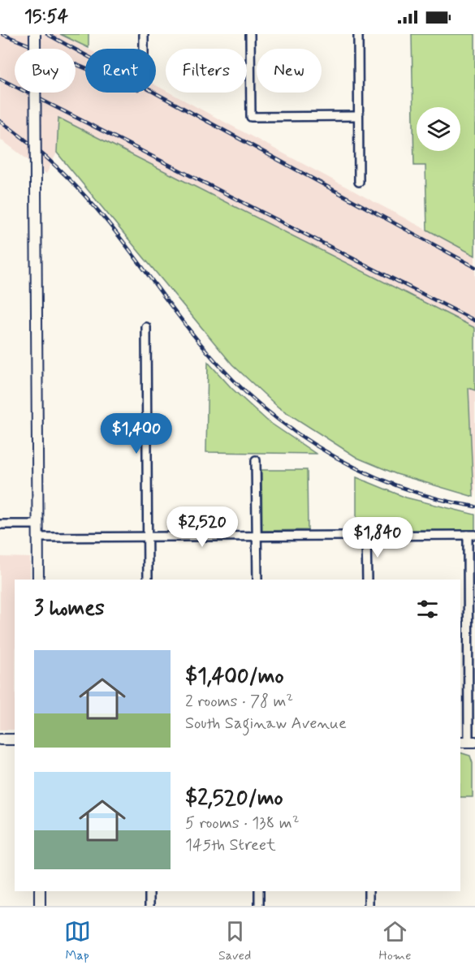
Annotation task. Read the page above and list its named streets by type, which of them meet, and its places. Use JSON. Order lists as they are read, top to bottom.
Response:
{
  "page": {
    "status": "15:54",
    "chip": [
      "Buy",
      "Rent",
      "Filters",
      "New"
    ],
    "price": ["$1,400", "$2,520", "$1,840"],
    "heading": "3 homes",
    "list": [
      {
        "name": "$1,400/mo",
        "note": "2 rooms · 78 m² · South Saginaw Avenue"
      },
      {
        "name": "$2,520/mo",
        "note": "5 rooms · 138 m² · 145th Street"
      }
    ],
    "tabs": ["Map", "Saved", "Home"]
  }
}
